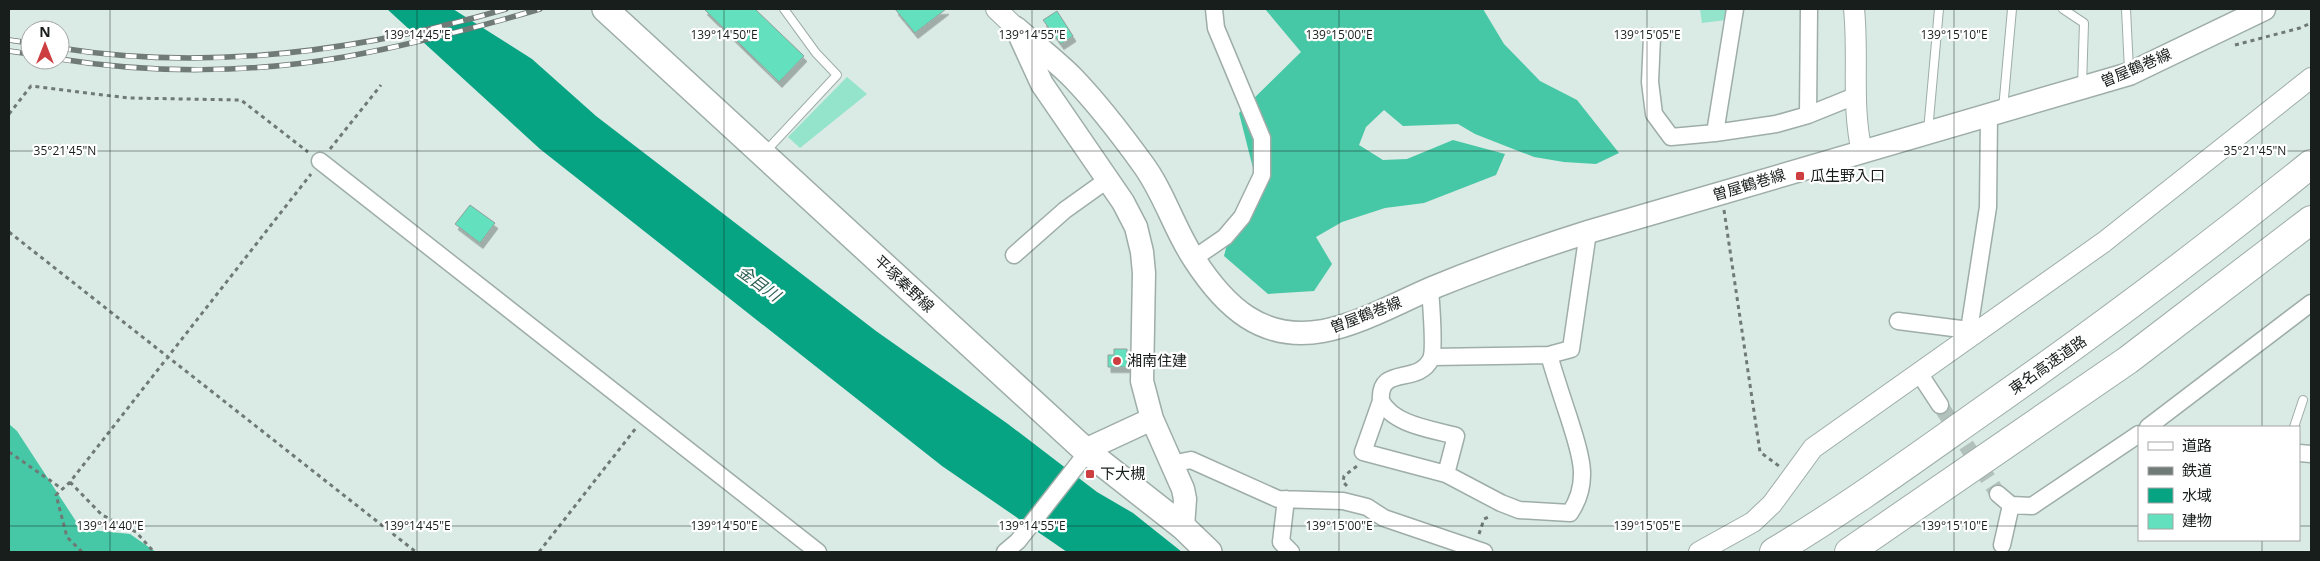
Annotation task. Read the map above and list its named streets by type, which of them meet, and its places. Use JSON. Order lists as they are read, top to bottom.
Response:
{
  "streets": {
    "highway": ["東名高速道路"],
    "main road": ["曽屋鶴巻線", "平塚秦野線"]
  },
  "water": ["金目川"],
  "places": {
    "transit": ["瓜生野入口", "下大槻"],
    "other": ["湘南住建"]
  },
  "legend": [
    "道路",
    "鉄道",
    "水域",
    "建物"
  ],
  "north": "top",
  "coordinates": [
    "139°14'45\"E",
    "139°14'50\"E",
    "139°14'55\"E",
    "139°15'00\"E",
    "139°15'05\"E",
    "139°15'10\"E",
    "35°21'45\"N",
    "139°14'40\"E"
  ]
}
